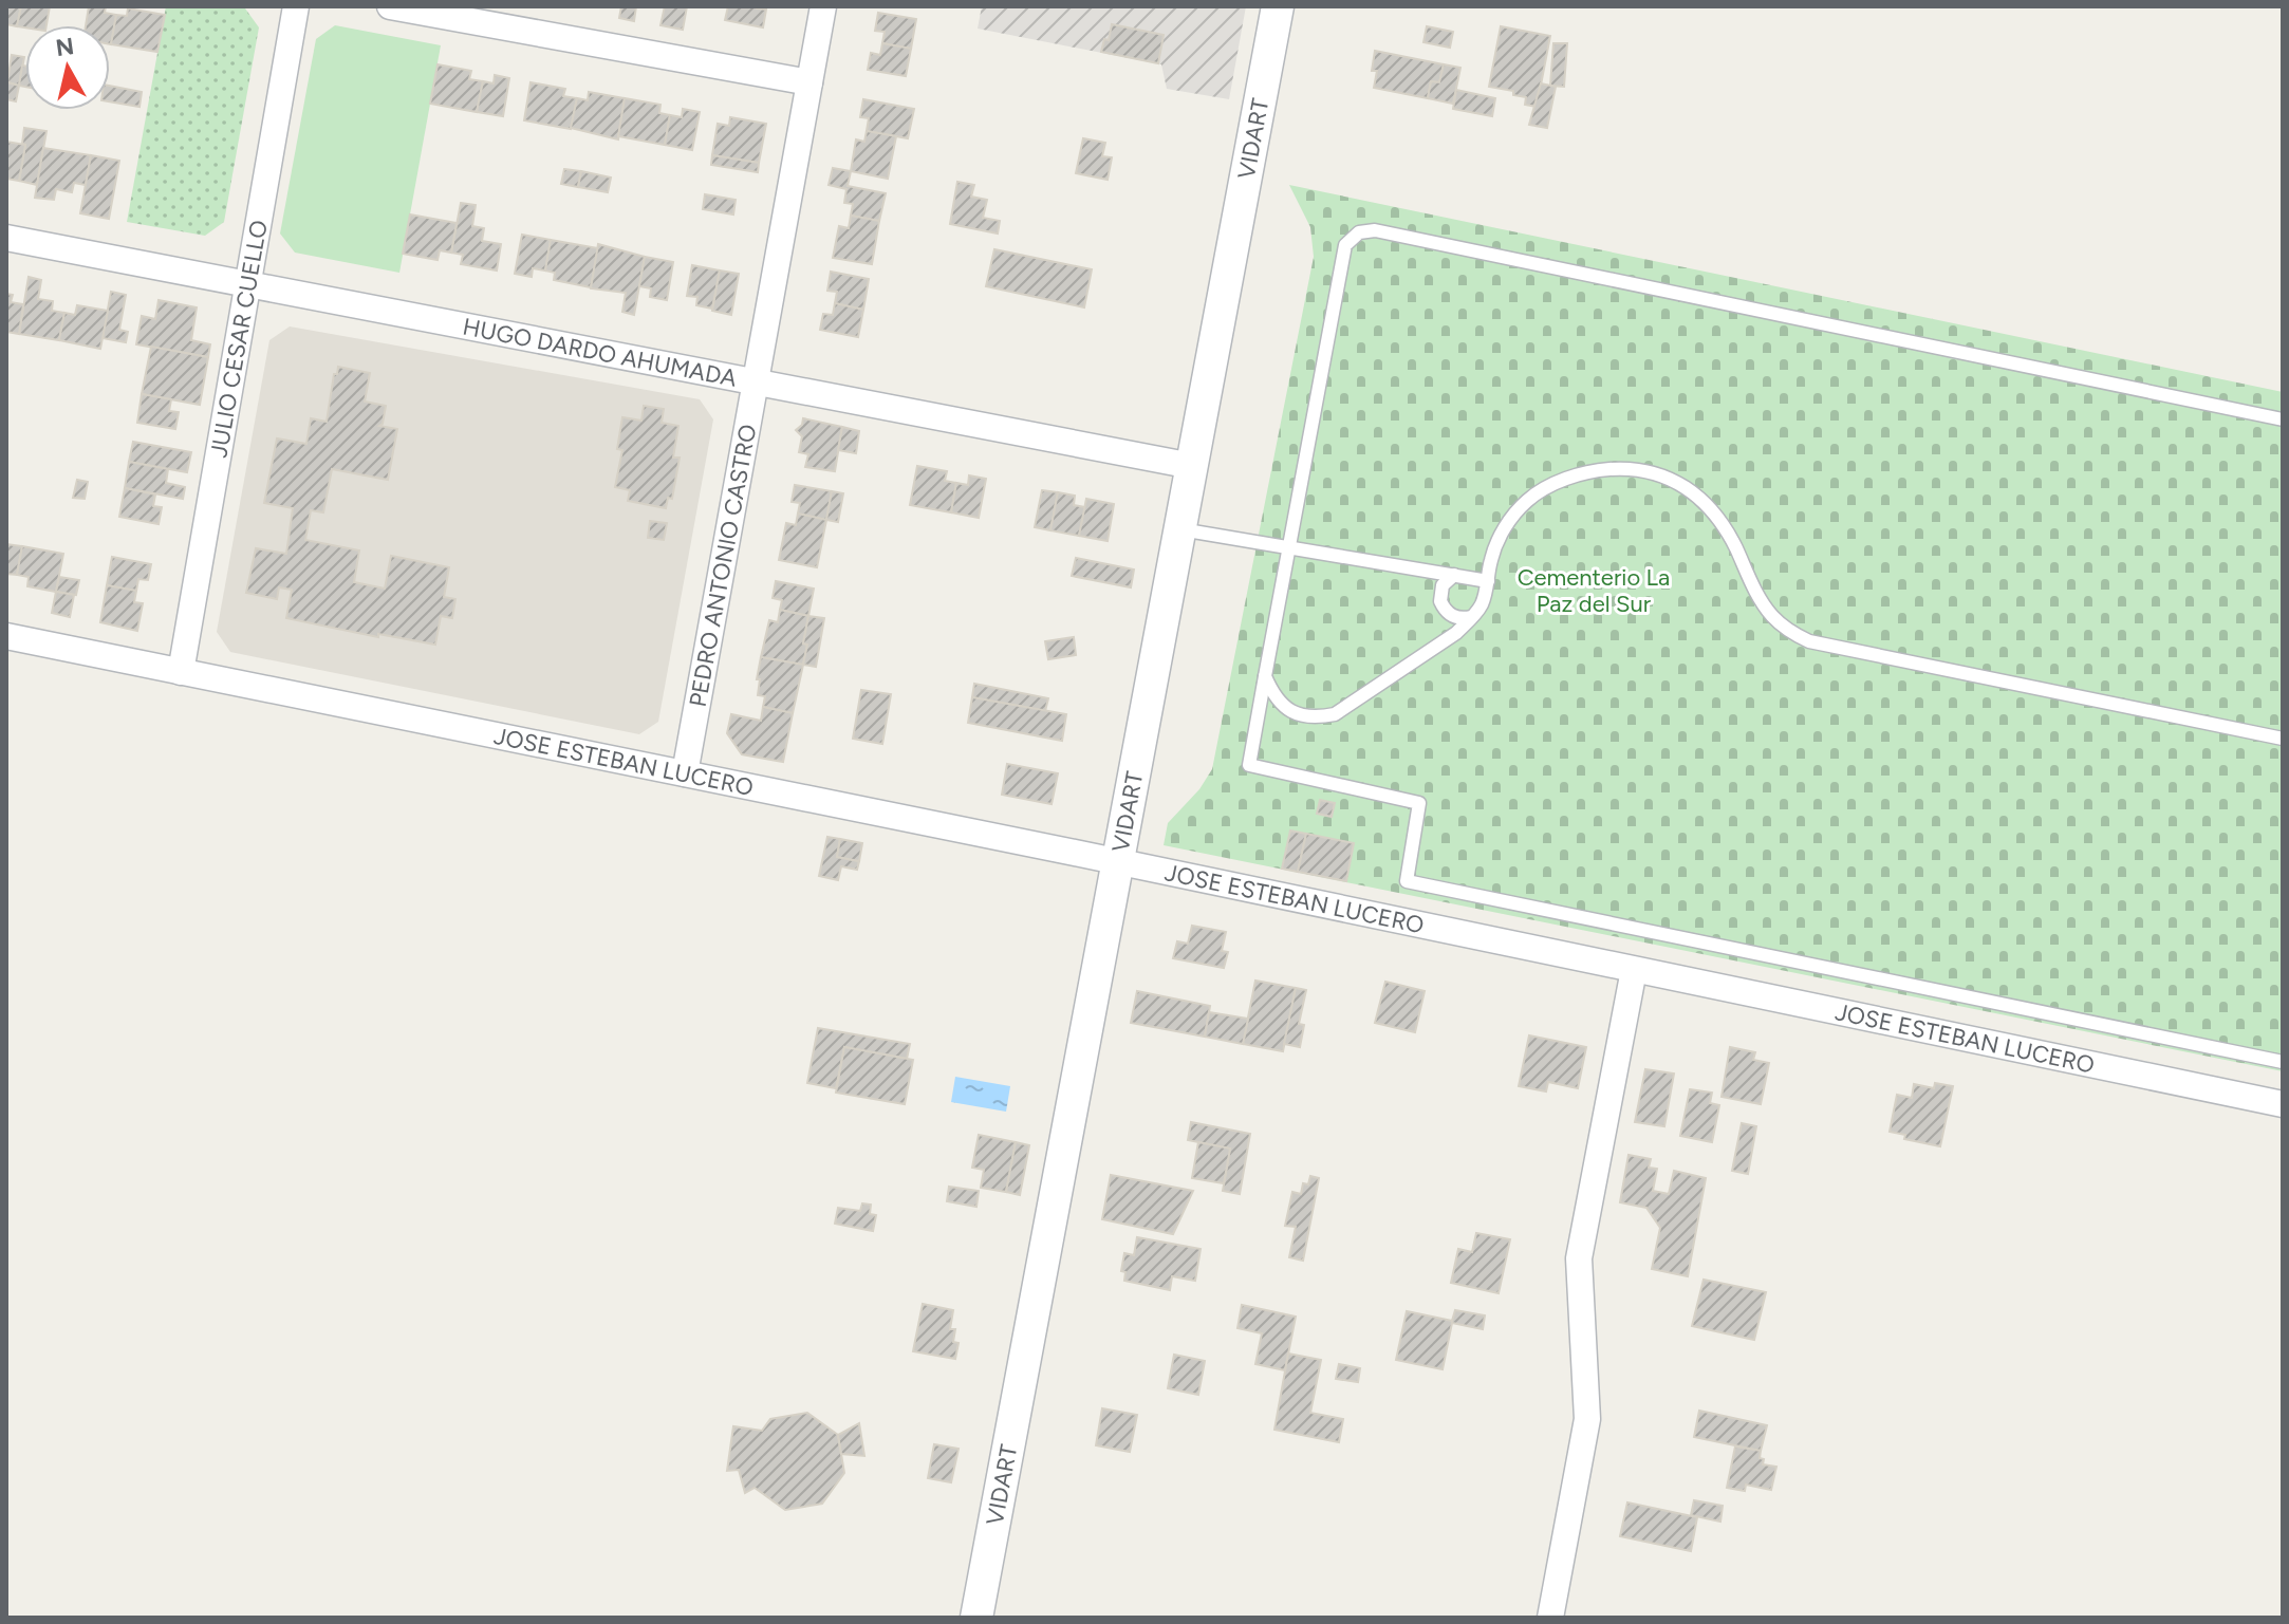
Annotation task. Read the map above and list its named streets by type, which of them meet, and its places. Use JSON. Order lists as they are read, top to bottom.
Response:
{
  "streets": {
    "street": [
      "VIDART",
      "JULIO CESAR CUELLO",
      "HUGO DARDO AHUMADA",
      "PEDRO ANTONIO CASTRO",
      "JOSE ESTEBAN LUCERO"
    ]
  },
  "crossings": [
    ["VIDART", "HUGO DARDO AHUMADA"],
    ["VIDART", "JOSE ESTEBAN LUCERO"],
    ["JULIO CESAR CUELLO", "HUGO DARDO AHUMADA"],
    ["JULIO CESAR CUELLO", "JOSE ESTEBAN LUCERO"],
    ["HUGO DARDO AHUMADA", "PEDRO ANTONIO CASTRO"],
    ["PEDRO ANTONIO CASTRO", "JOSE ESTEBAN LUCERO"]
  ],
  "parks": ["Cementerio La Paz del Sur"],
  "north": "top"
}
